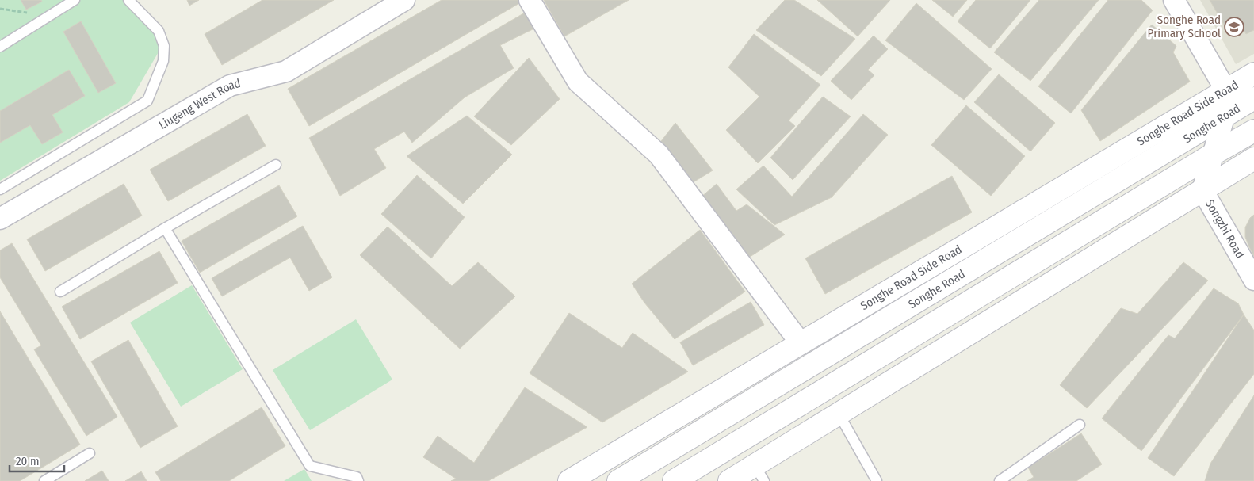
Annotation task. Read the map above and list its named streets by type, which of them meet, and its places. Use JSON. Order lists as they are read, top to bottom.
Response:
{
  "streets": {
    "street": [
      "Liugeng West Road",
      "Songhe Road Side Road",
      "Songhe Road",
      "Songzhi Road"
    ]
  },
  "crossings": [
    ["Songhe Road Side Road", "Songzhi Road"],
    ["Songhe Road", "Songzhi Road"]
  ],
  "places": {
    "school or university": ["Songhe Road Primary School"]
  },
  "scale_bar": "20 m"
}
